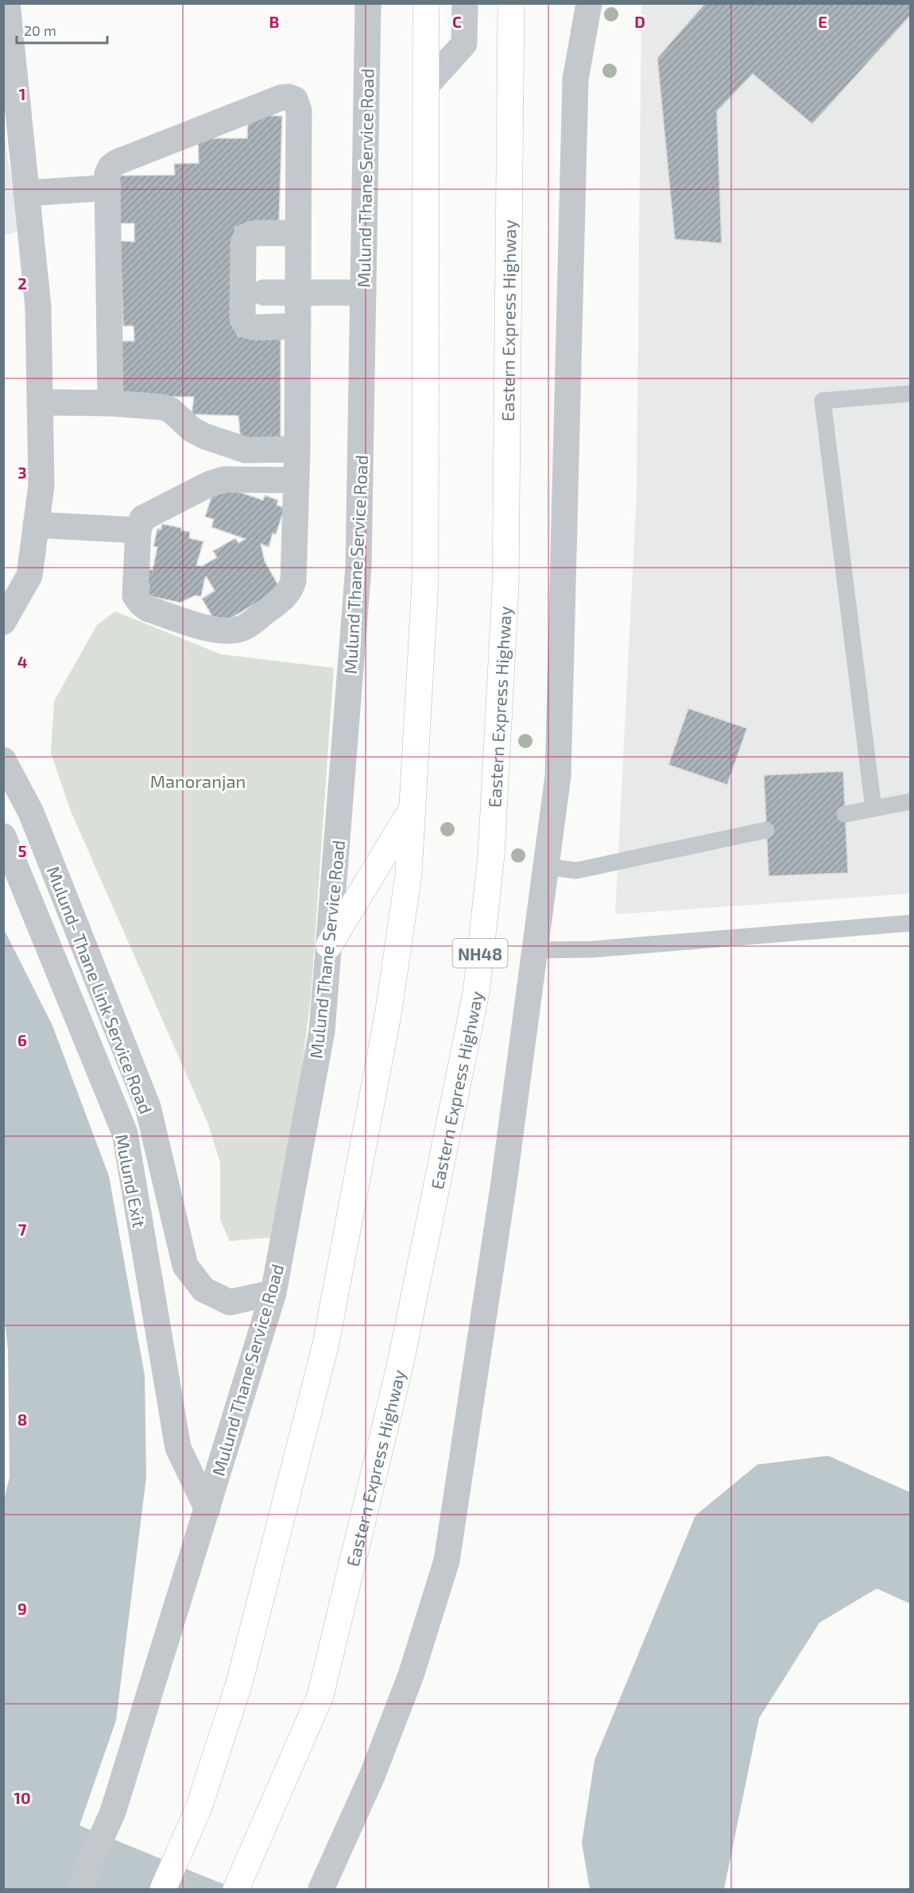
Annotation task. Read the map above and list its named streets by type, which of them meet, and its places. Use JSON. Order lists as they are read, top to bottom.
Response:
{
  "streets": {
    "highway": ["Eastern Express Highway", "NH48"],
    "street": ["Mulund Thane Service Road", "Mulund- Thane Link Service Road", "Mulund Exit"]
  },
  "crossings": [
    ["Mulund Thane Service Road", "Mulund- Thane Link Service Road"],
    ["Mulund Thane Service Road", "Mulund Exit"]
  ],
  "parks": ["Manoranjan"],
  "scale_bar": "20 m",
  "grid": {
    "columns": [
      "B",
      "C",
      "D",
      "E"
    ],
    "rows": [
      "1",
      "2",
      "3",
      "4",
      "5",
      "6",
      "7",
      "8",
      "9",
      "10"
    ]
  }
}
